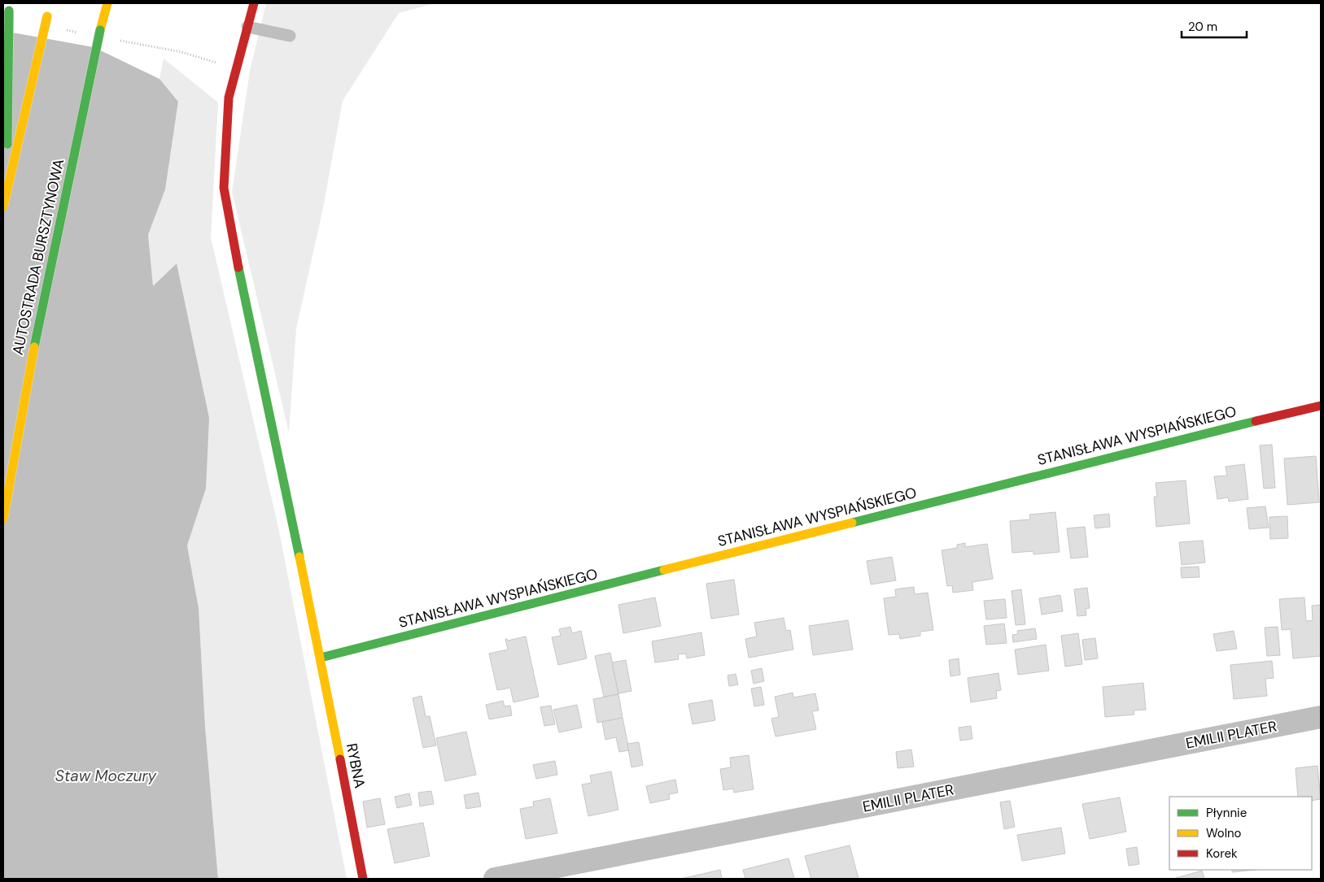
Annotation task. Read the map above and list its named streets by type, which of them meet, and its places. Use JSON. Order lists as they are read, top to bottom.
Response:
{
  "streets": {
    "main road": ["AUTOSTRADA BURSZTYNOWA", "STANISŁAWA WYSPIAŃSKIEGO", "RYBNA"],
    "street": ["EMILII PLATER"]
  },
  "crossings": [
    ["STANISŁAWA WYSPIAŃSKIEGO", "RYBNA"]
  ],
  "water": ["Staw Moczury"],
  "legend": ["Płynnie", "Wolno", "Korek"],
  "scale_bar": "20 m"
}
